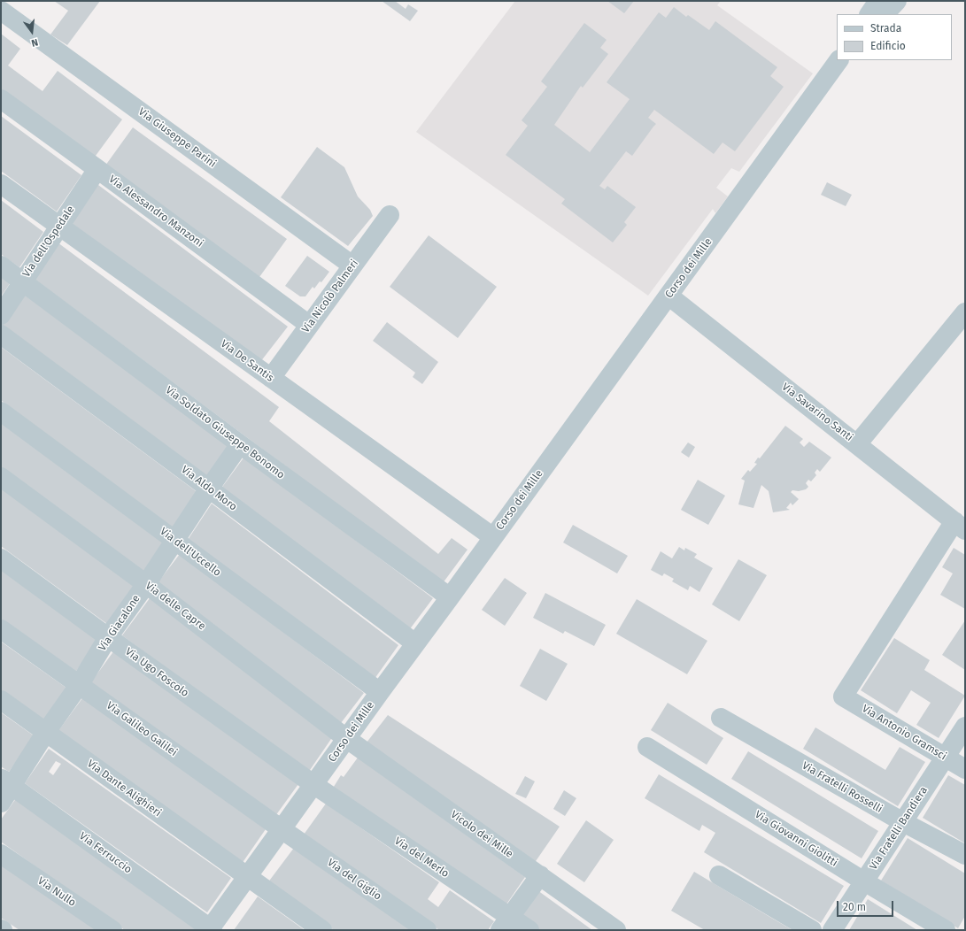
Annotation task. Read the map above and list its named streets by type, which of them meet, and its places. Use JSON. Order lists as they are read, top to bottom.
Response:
{
  "streets": {
    "street": [
      "Via Giuseppe Parini",
      "Via Alessandro Manzoni",
      "Via dell'Ospedale",
      "Corso dei Mille",
      "Via Nicolò Palmeri",
      "Via De Santis",
      "Via Savarino Santi",
      "Via Soldato Giuseppe Bonomo",
      "Via Aldo Moro",
      "Via dell'Uccello",
      "Via delle Capre",
      "Via Giacalone",
      "Via Ugo Foscolo",
      "Via Galileo Galilei",
      "Via Antonio Gramsci",
      "Via Fratelli Rosselli",
      "Via Dante Alighieri",
      "Via Fratelli Bandiera",
      "Vicolo dei Mille",
      "Via Giovanni Giolitti",
      "Via Ferruccio",
      "Via del Merlo",
      "Via del Giglio",
      "Via Nullo"
    ]
  },
  "crossings": [
    ["Via Giuseppe Parini", "Via Nicolò Palmeri"],
    ["Via Alessandro Manzoni", "Via dell'Ospedale"],
    ["Via Alessandro Manzoni", "Via Nicolò Palmeri"],
    ["Via dell'Ospedale", "Via De Santis"],
    ["Via dell'Ospedale", "Via Soldato Giuseppe Bonomo"],
    ["Corso dei Mille", "Via De Santis"],
    ["Corso dei Mille", "Via Savarino Santi"],
    ["Corso dei Mille", "Via Soldato Giuseppe Bonomo"],
    ["Corso dei Mille", "Via Aldo Moro"],
    ["Corso dei Mille", "Via dell'Uccello"],
    ["Corso dei Mille", "Via delle Capre"],
    ["Corso dei Mille", "Via Ugo Foscolo"],
    ["Corso dei Mille", "Via Galileo Galilei"],
    ["Corso dei Mille", "Via Dante Alighieri"],
    ["Corso dei Mille", "Vicolo dei Mille"],
    ["Corso dei Mille", "Via Ferruccio"],
    ["Corso dei Mille", "Via del Merlo"],
    ["Corso dei Mille", "Via del Giglio"],
    ["Via Nicolò Palmeri", "Via De Santis"],
    ["Via Savarino Santi", "Via Antonio Gramsci"],
    ["Via Soldato Giuseppe Bonomo", "Via Giacalone"],
    ["Via Aldo Moro", "Via Giacalone"],
    ["Via dell'Uccello", "Via Giacalone"],
    ["Via delle Capre", "Via Giacalone"],
    ["Via delle Capre", "Vicolo dei Mille"],
    ["Via Giacalone", "Via Ugo Foscolo"],
    ["Via Giacalone", "Via Galileo Galilei"],
    ["Via Giacalone", "Via Dante Alighieri"],
    ["Via Giacalone", "Via Ferruccio"],
    ["Via Ugo Foscolo", "Via del Merlo"],
    ["Via Galileo Galilei", "Via del Giglio"],
    ["Via Antonio Gramsci", "Via Fratelli Bandiera"],
    ["Via Fratelli Rosselli", "Via Fratelli Bandiera"],
    ["Via Fratelli Bandiera", "Via Giovanni Giolitti"]
  ],
  "legend": ["Strada", "Edificio"],
  "scale_bar": "20 m",
  "north": "bottom"
}
